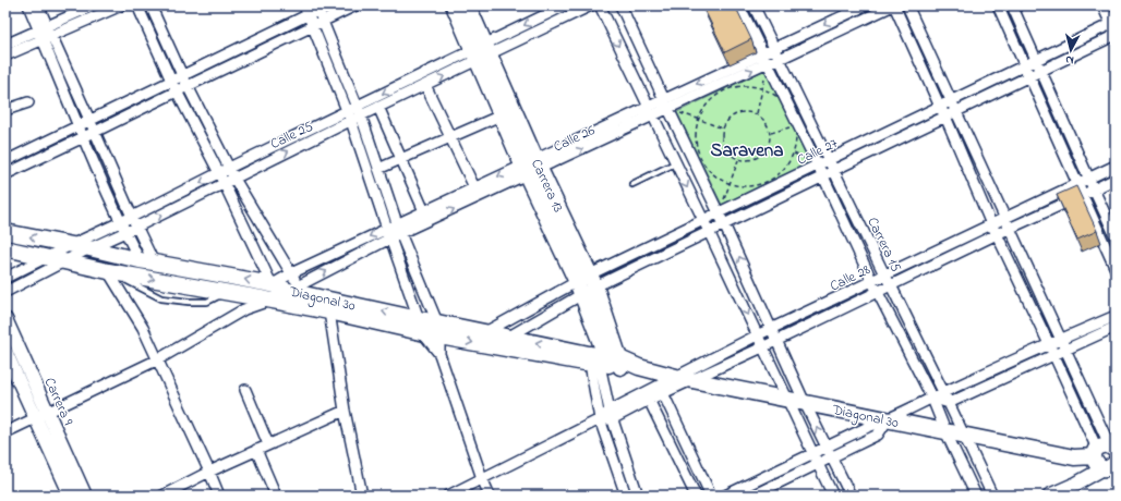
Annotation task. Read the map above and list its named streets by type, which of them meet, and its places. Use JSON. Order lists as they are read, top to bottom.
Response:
{
  "streets": {
    "main road": ["Carrera 13", "Diagonal 30"],
    "street": [
      "Calle 25",
      "Calle 26",
      "Calle 27",
      "Carrera 15",
      "Calle 28",
      "Carrera 9"
    ]
  },
  "crossings": [
    ["Calle 25", "Carrera 13"],
    ["Calle 25", "Diagonal 30"],
    ["Calle 26", "Carrera 13"],
    ["Calle 26", "Carrera 15"],
    ["Calle 26", "Diagonal 30"],
    ["Calle 26", "Carrera 9"],
    ["Calle 27", "Carrera 13"],
    ["Calle 27", "Carrera 15"],
    ["Calle 27", "Diagonal 30"],
    ["Carrera 13", "Diagonal 30"],
    ["Carrera 15", "Calle 28"],
    ["Carrera 15", "Diagonal 30"],
    ["Calle 28", "Diagonal 30"]
  ],
  "districts": ["Saravena"],
  "north": "bottom"
}
